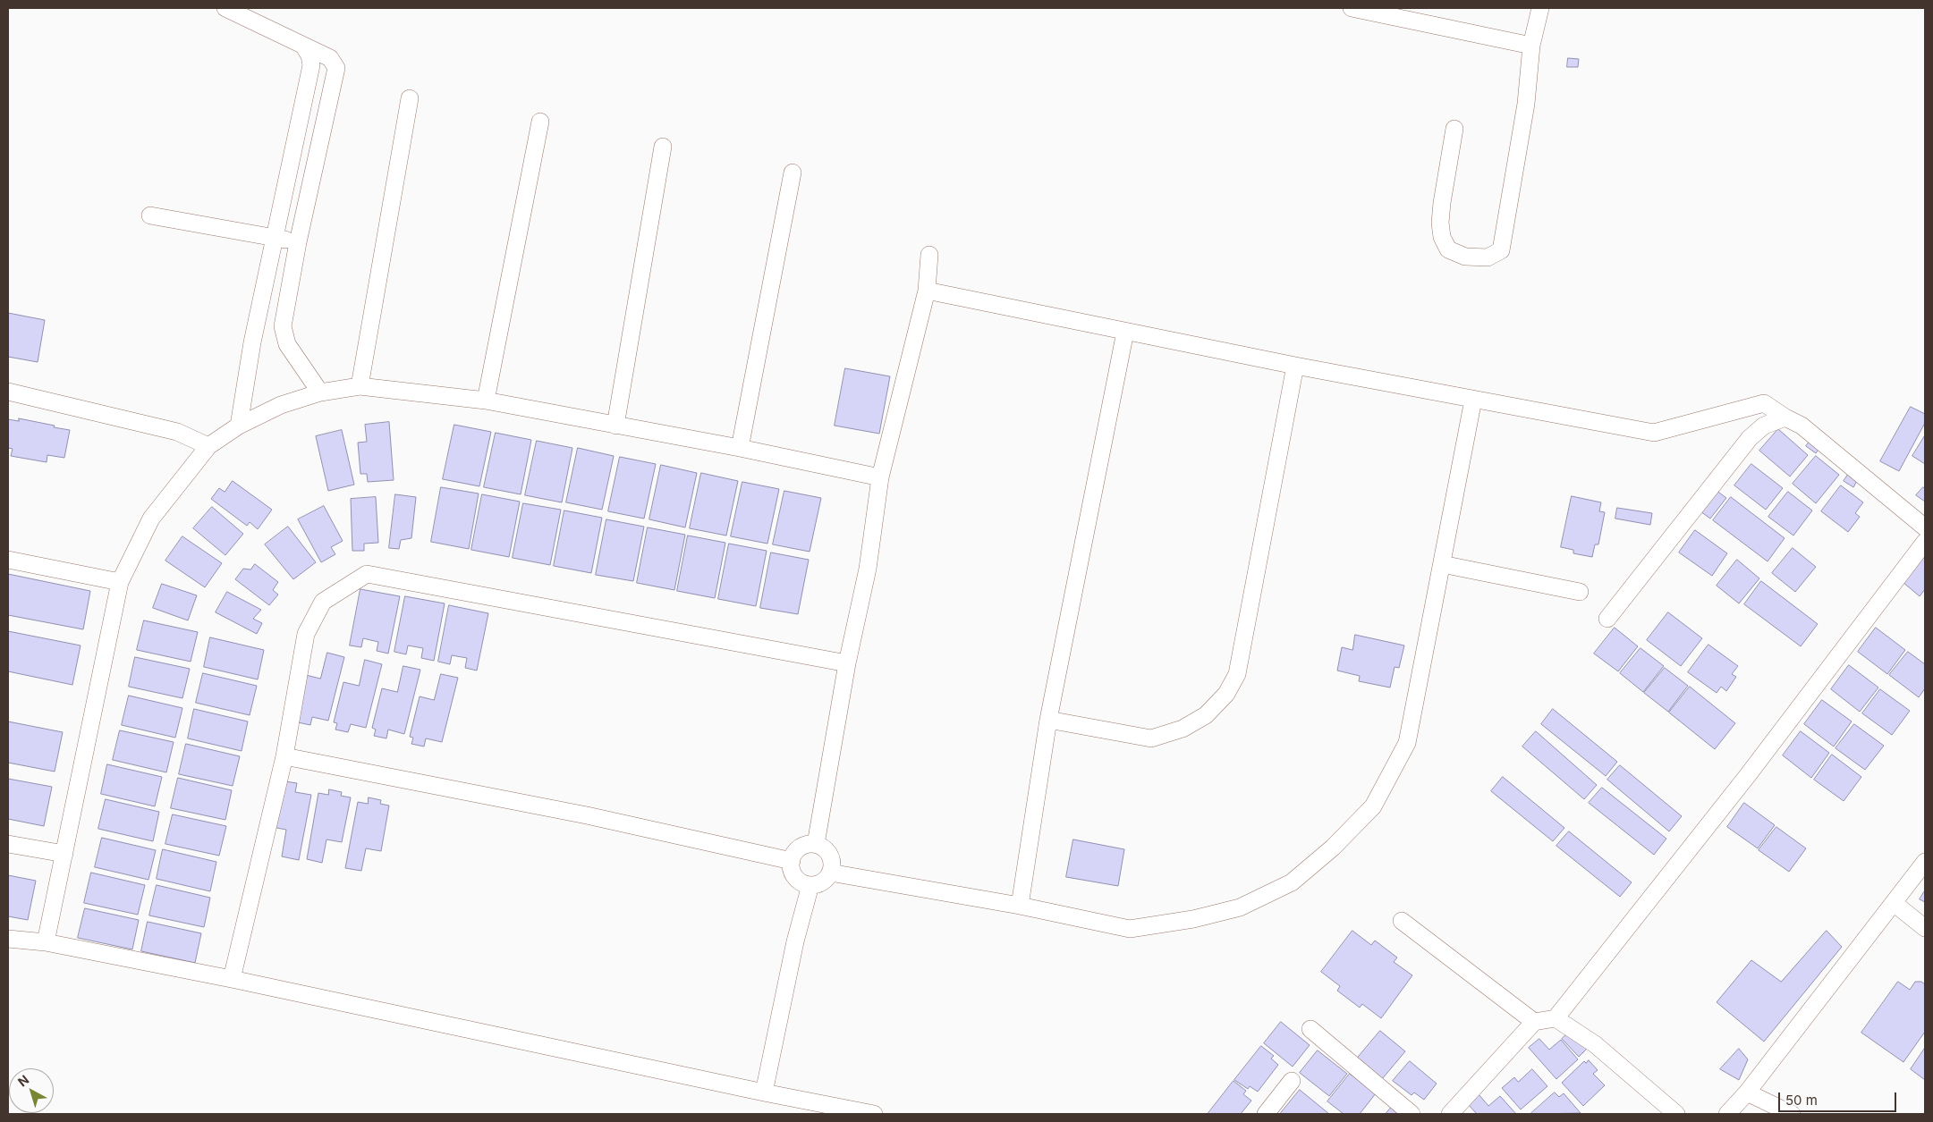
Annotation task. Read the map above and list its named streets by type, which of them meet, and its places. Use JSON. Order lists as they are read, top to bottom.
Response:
{
  "scale_bar": "50 m",
  "north": "top left"
}
